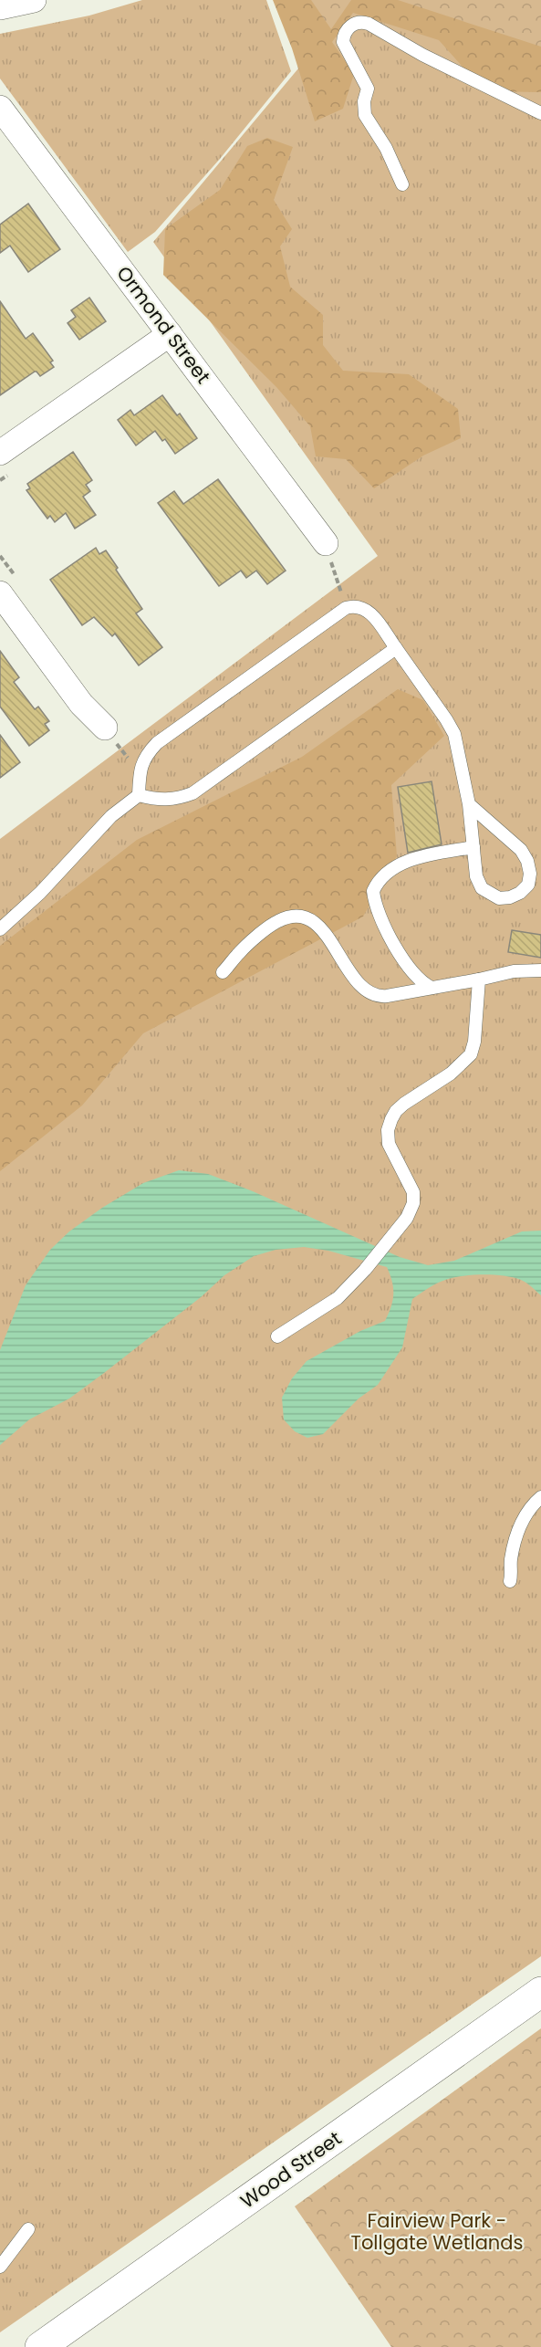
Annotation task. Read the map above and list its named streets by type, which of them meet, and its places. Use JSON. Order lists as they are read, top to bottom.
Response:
{
  "streets": {
    "street": ["Ormond Street", "Wood Street"]
  },
  "parks": ["Fairview Park - Tollgate Wetlands"]
}
